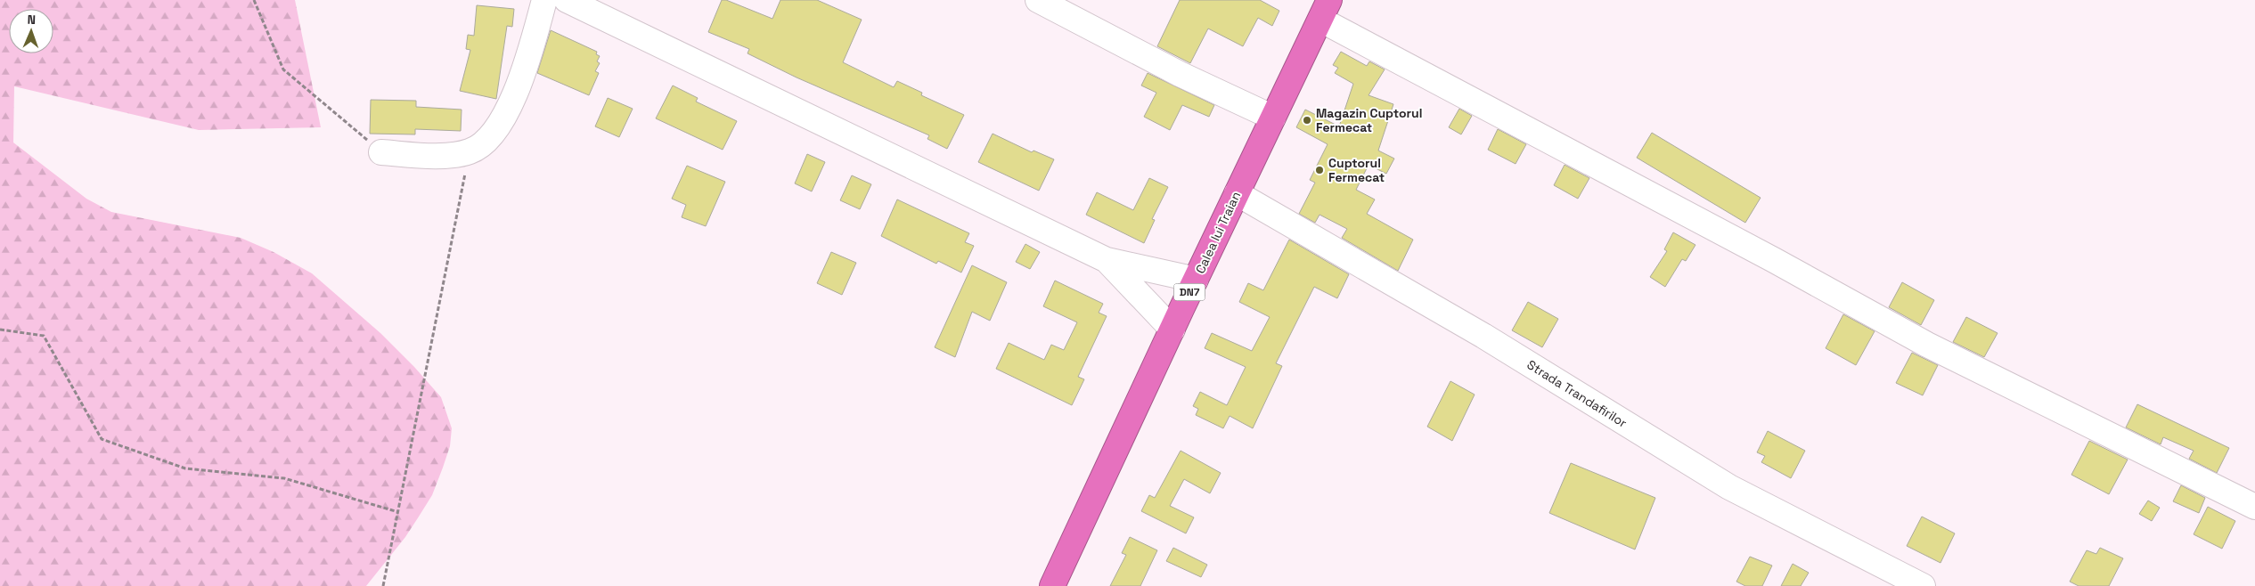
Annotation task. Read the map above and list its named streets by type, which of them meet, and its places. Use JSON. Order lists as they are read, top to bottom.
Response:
{
  "streets": {
    "highway": ["Calea lui Traian", "DN7"],
    "street": ["Strada Trandafirilor"]
  },
  "crossings": [
    ["Calea lui Traian", "Strada Trandafirilor"]
  ],
  "places": ["Magazin Cuptorul Fermecat", "Cuptorul Fermecat"],
  "north": "top"
}
